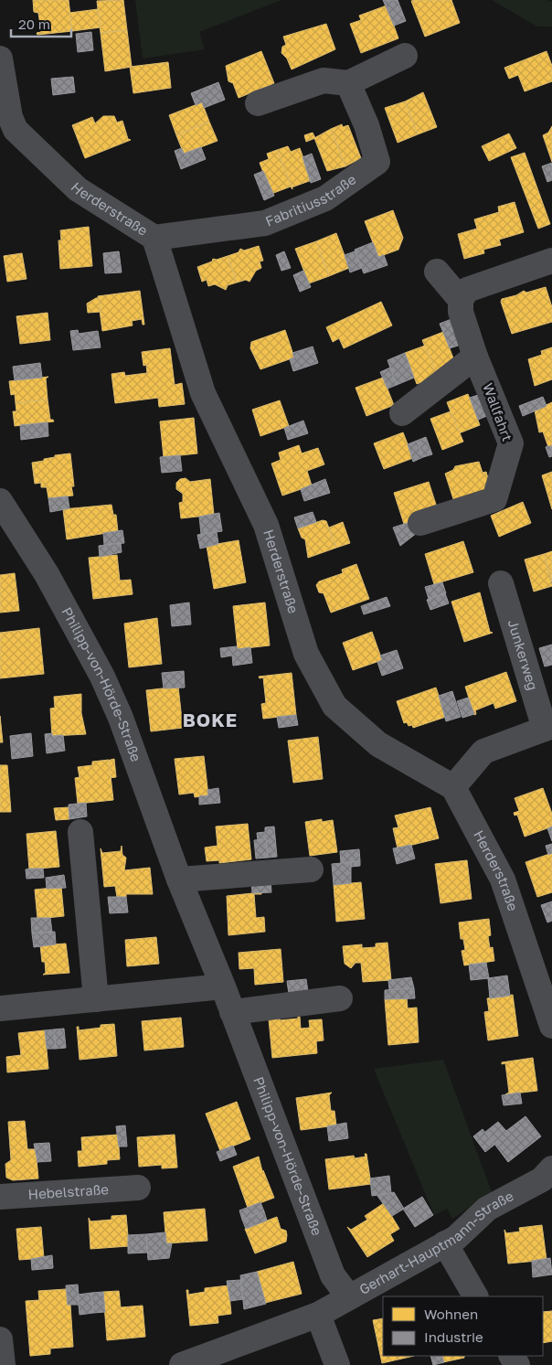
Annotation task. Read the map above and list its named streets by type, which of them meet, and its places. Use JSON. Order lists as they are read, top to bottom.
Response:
{
  "streets": {
    "street": [
      "Fabritiusstraße",
      "Herderstraße",
      "Wallfahrt",
      "Junkerweg",
      "Philipp-von-Hörde-Straße",
      "Hebelstraße",
      "Gerhart-Hauptmann-Straße"
    ]
  },
  "crossings": [
    ["Fabritiusstraße", "Herderstraße"],
    ["Herderstraße", "Junkerweg"],
    ["Philipp-von-Hörde-Straße", "Gerhart-Hauptmann-Straße"]
  ],
  "districts": ["BOKE"],
  "legend": ["Wohnen", "Industrie"],
  "scale_bar": "20 m"
}
